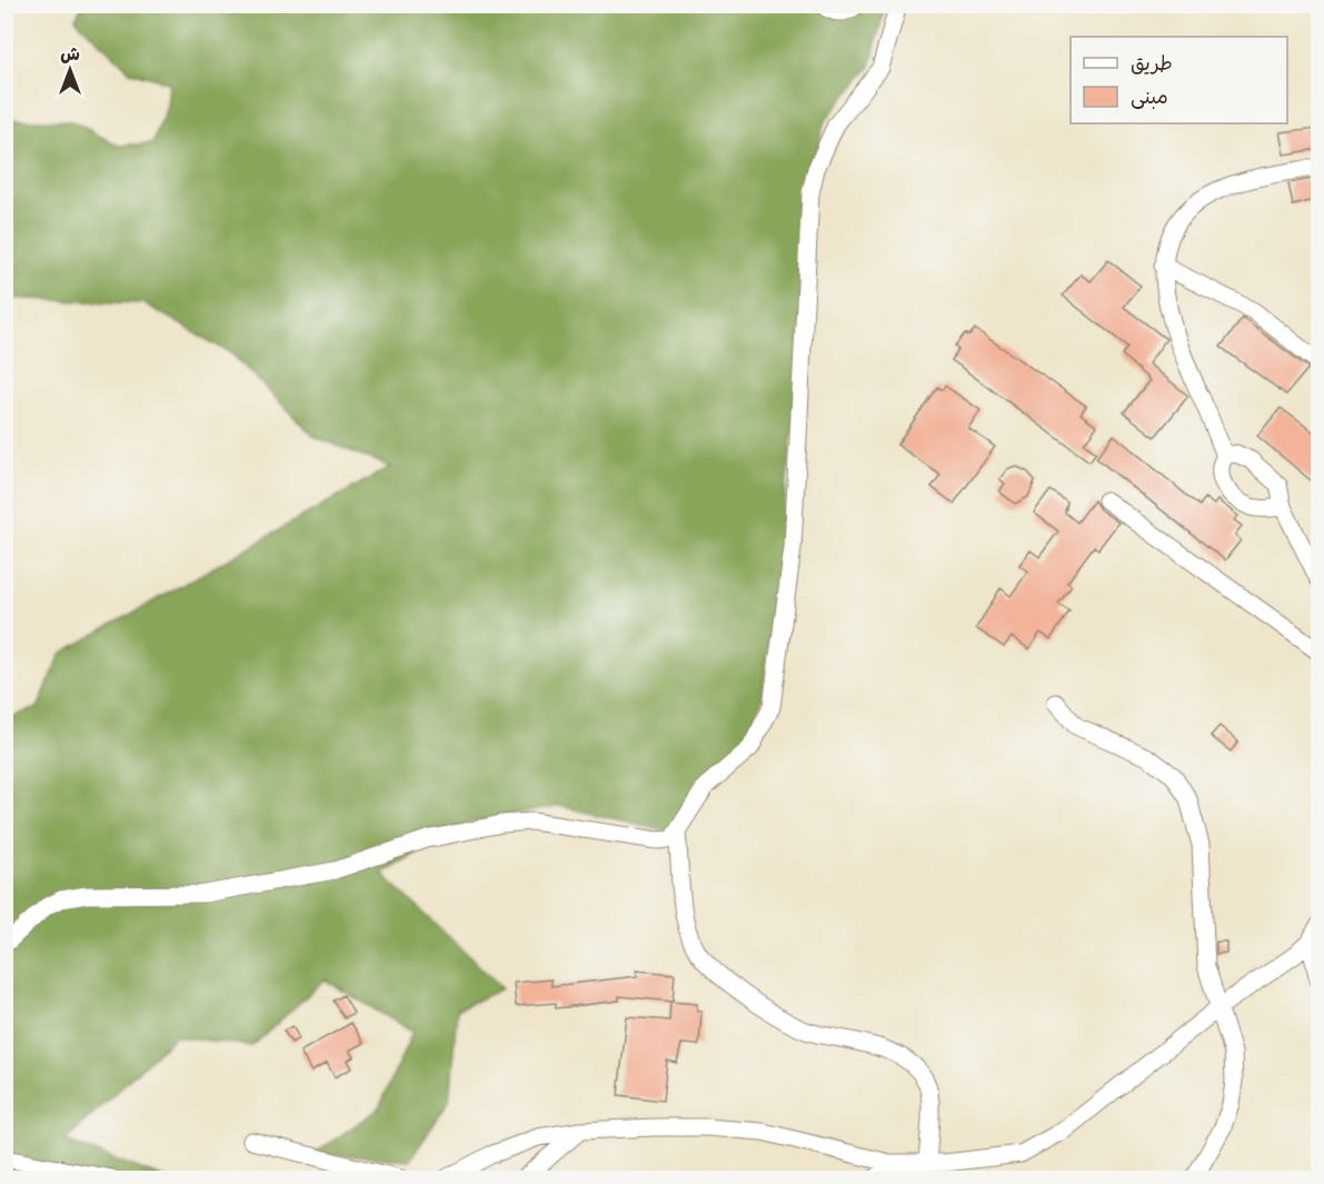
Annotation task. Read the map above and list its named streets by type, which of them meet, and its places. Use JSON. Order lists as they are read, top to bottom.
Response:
{
  "legend": ["طريق", "مبنى"],
  "north": "top"
}
